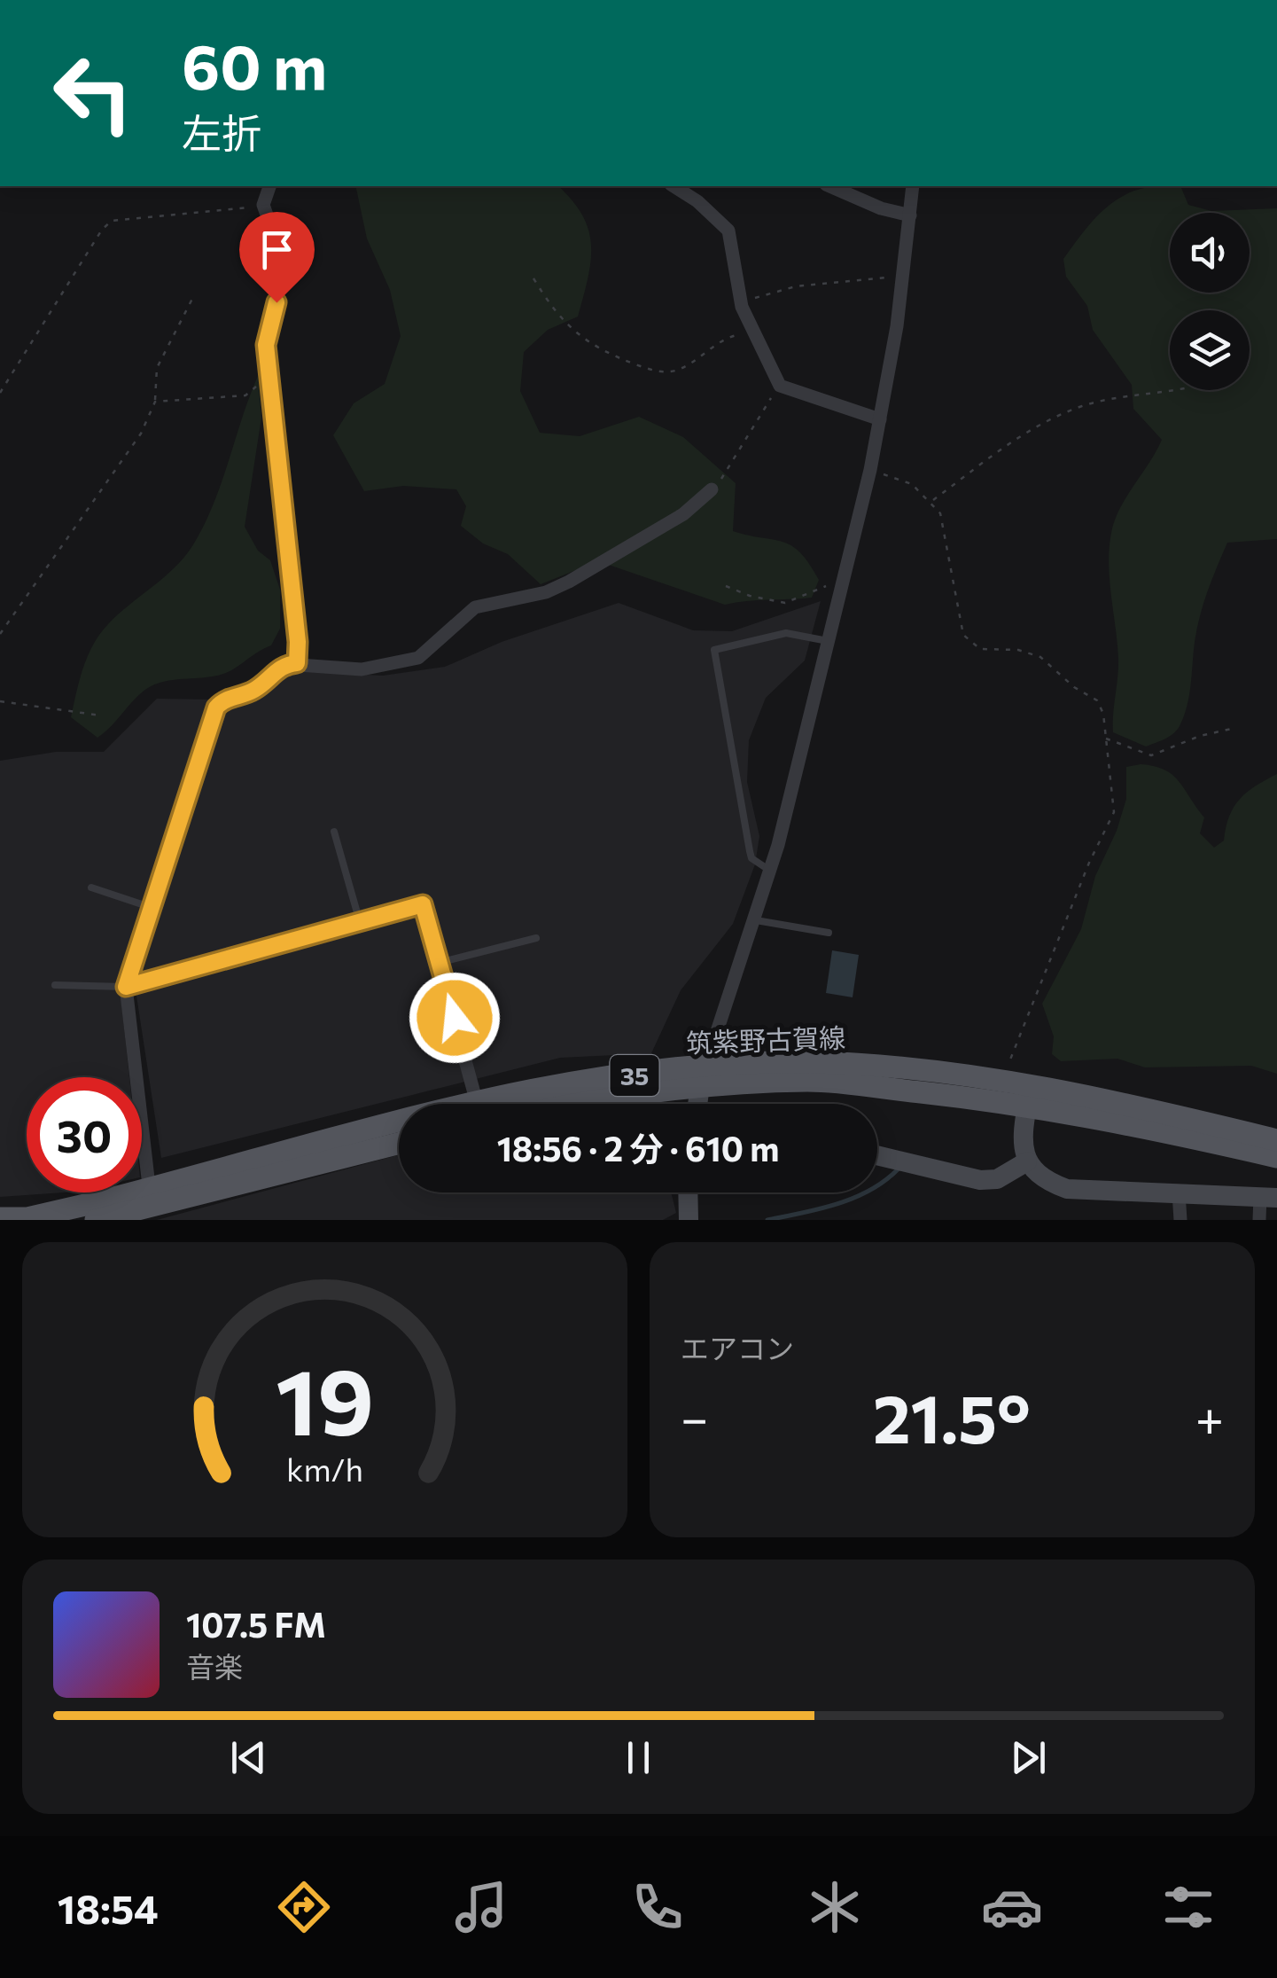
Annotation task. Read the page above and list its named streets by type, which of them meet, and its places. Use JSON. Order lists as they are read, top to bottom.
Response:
{
  "streets": {
    "main road": ["筑紫野古賀線", "35"]
  },
  "page": {
    "turn": ["60 m", "左折"],
    "limit": "30",
    "trip": "18:56 · 2 分 · 610 m",
    "tile": "エアコン",
    "heat": ["−", "21.5°", "+"],
    "song": ["107.5 FM", "音楽"],
    "tabs": "18:54",
    "gauge": ["19", "km/h"]
  }
}
